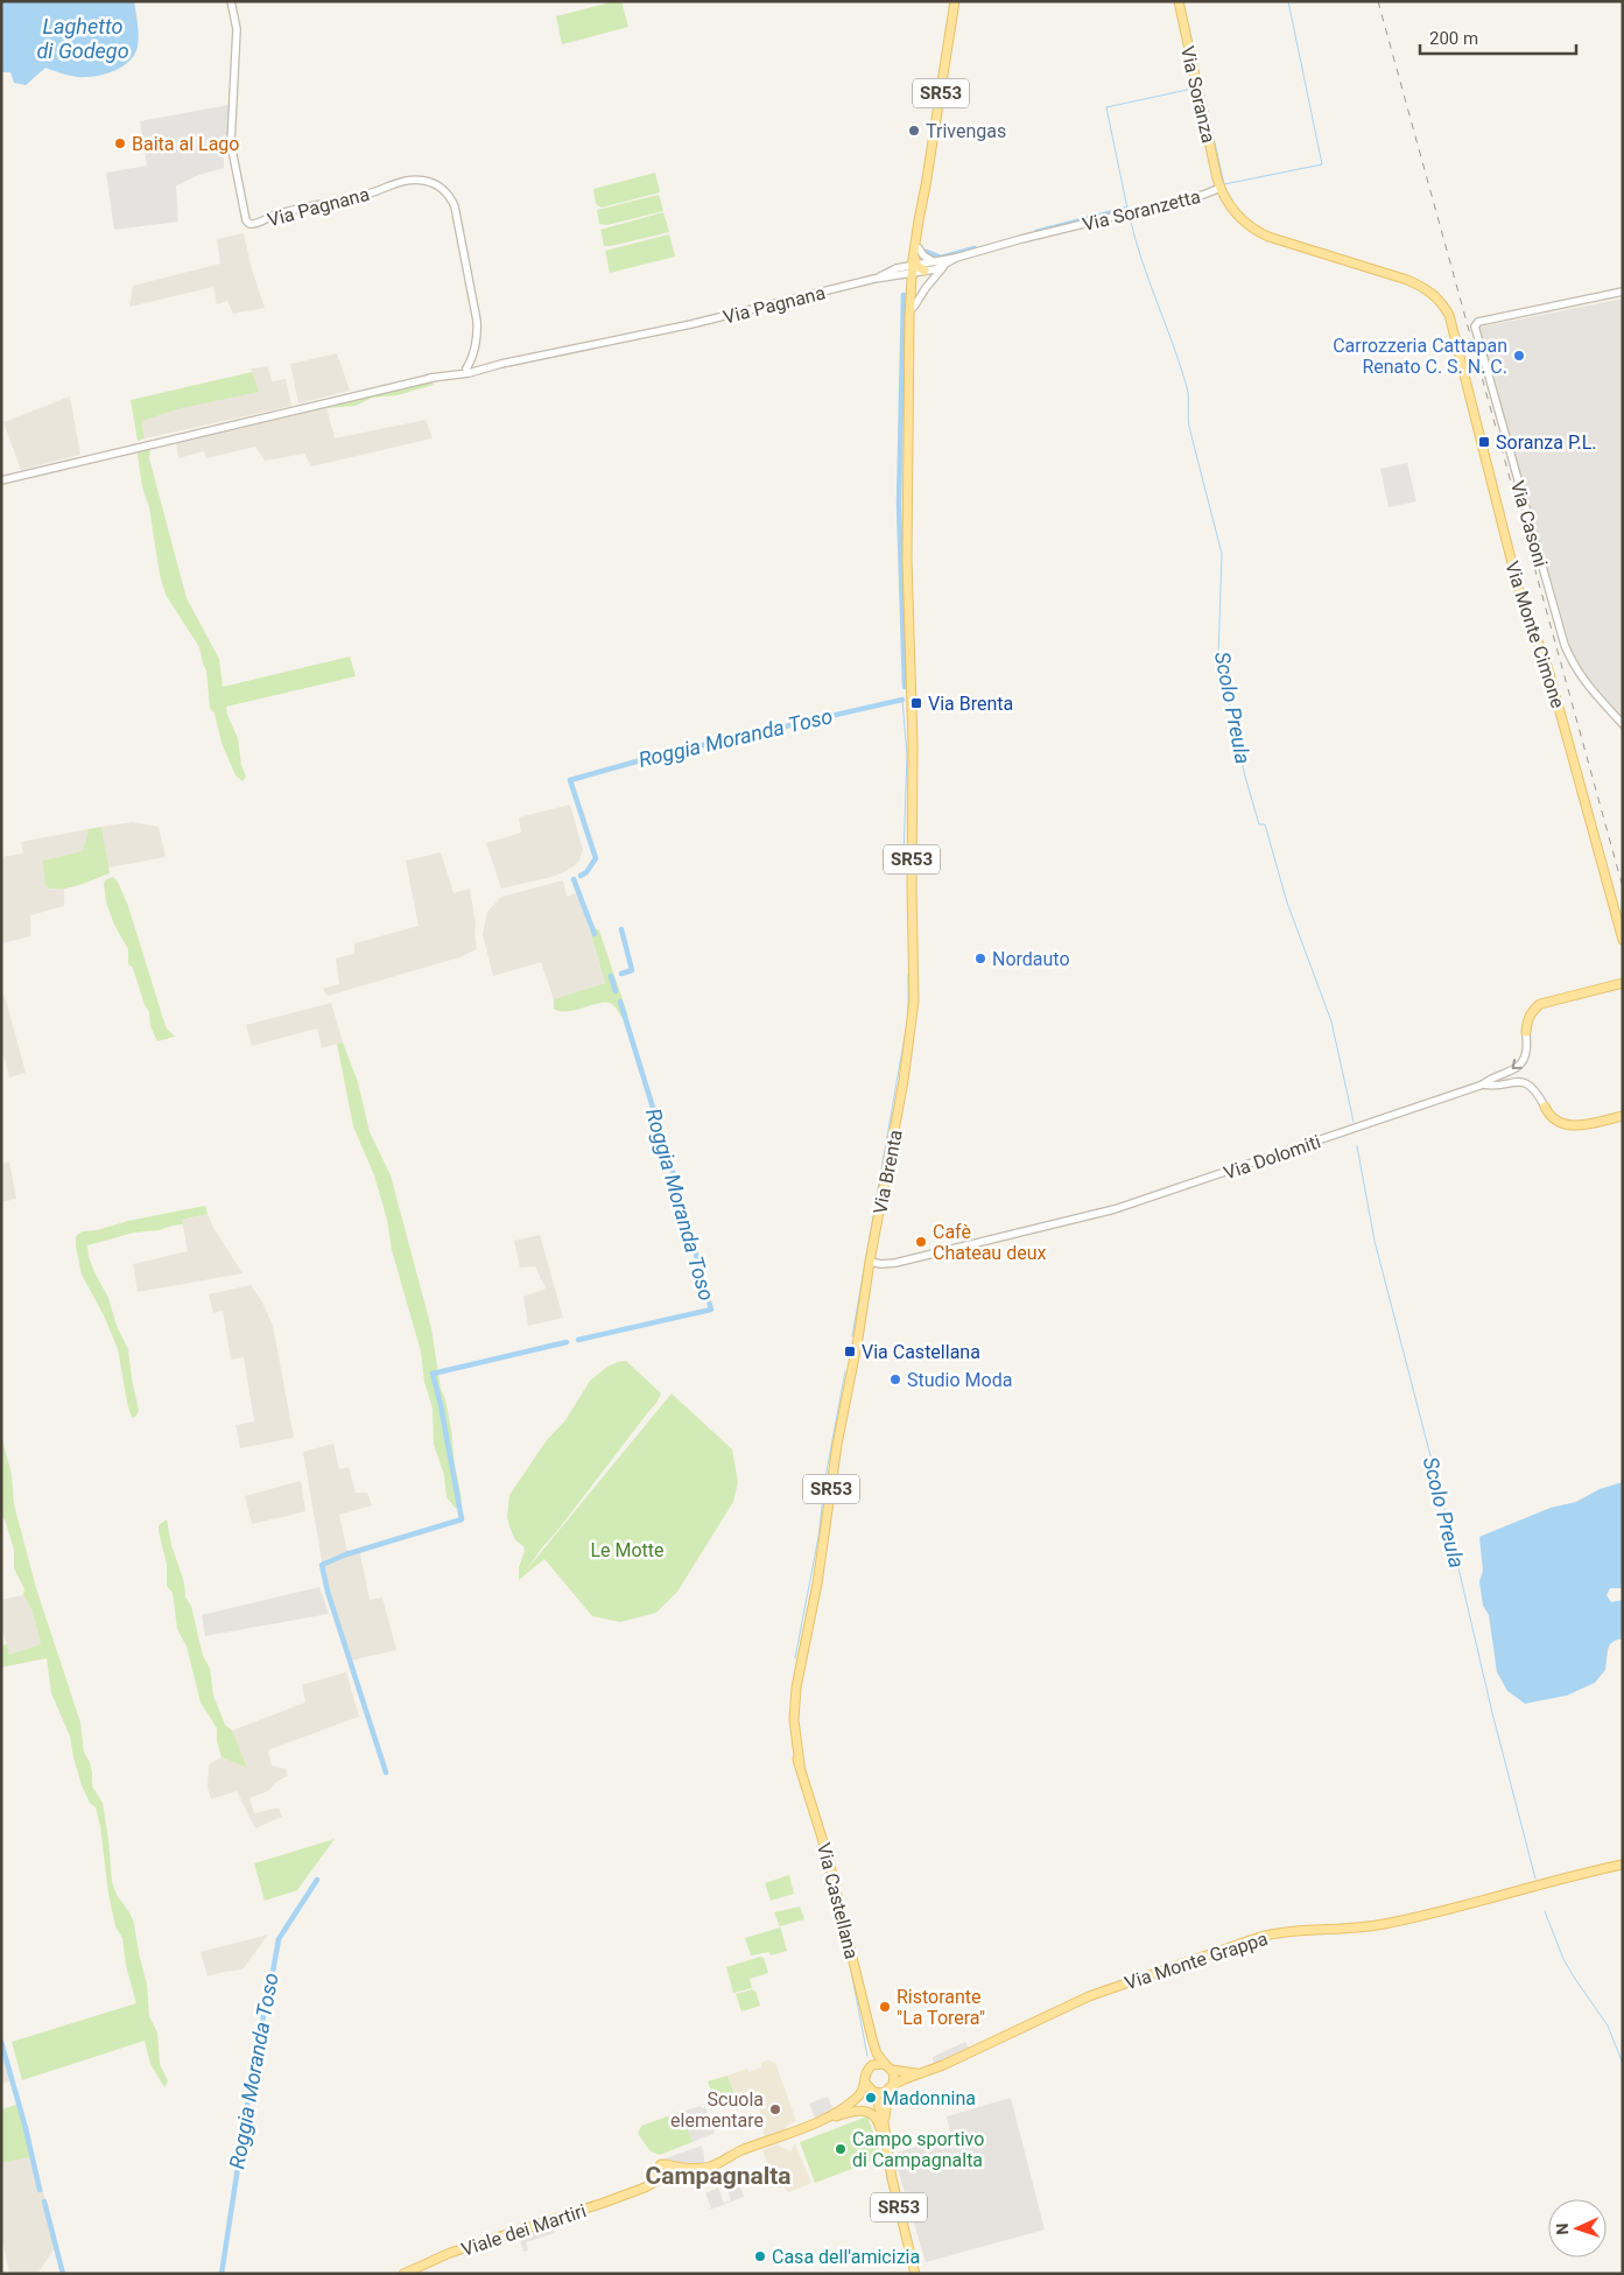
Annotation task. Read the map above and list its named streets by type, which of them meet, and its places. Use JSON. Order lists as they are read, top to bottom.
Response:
{
  "streets": {
    "main road": [
      "SR53",
      "Via Soranza",
      "Via Soranzetta",
      "Via Monte Cimone",
      "Via Dolomiti",
      "Via Brenta",
      "Via Castellana",
      "Via Monte Grappa",
      "Viale dei Martiri"
    ],
    "street": ["Via Pagnana", "Via Casoni"]
  },
  "crossings": [
    ["SR53", "Via Castellana"],
    ["SR53", "Via Monte Grappa"],
    ["Via Soranza", "Via Soranzetta"],
    ["Via Pagnana", "Via Soranzetta"],
    ["Via Pagnana", "Via Brenta"],
    ["Via Soranzetta", "Via Monte Cimone"],
    ["Via Soranzetta", "Via Brenta"],
    ["Via Dolomiti", "Via Brenta"],
    ["Via Brenta", "Via Castellana"]
  ],
  "districts": ["Campagnalta"],
  "water": ["Laghetto di Godego", "Scolo Preula", "Roggia Moranda Toso"],
  "parks": ["Le Motte"],
  "places": {
    "other": [
      "Trivengas",
      "Baita al Lago",
      "Carrozzeria Cattapan Renato C. S. N. C.",
      "Nordauto",
      "Cafè Chateau deux",
      "Studio Moda",
      "Ristorante \"La Torera\"",
      "Madonnina",
      "Scuola elementare",
      "Campo sportivo di Campagnalta",
      "Casa dell'amicizia"
    ],
    "transit": ["Soranza P.L.", "Via Brenta", "Via Castellana"]
  },
  "scale_bar": "200 m",
  "north": "left"
}
